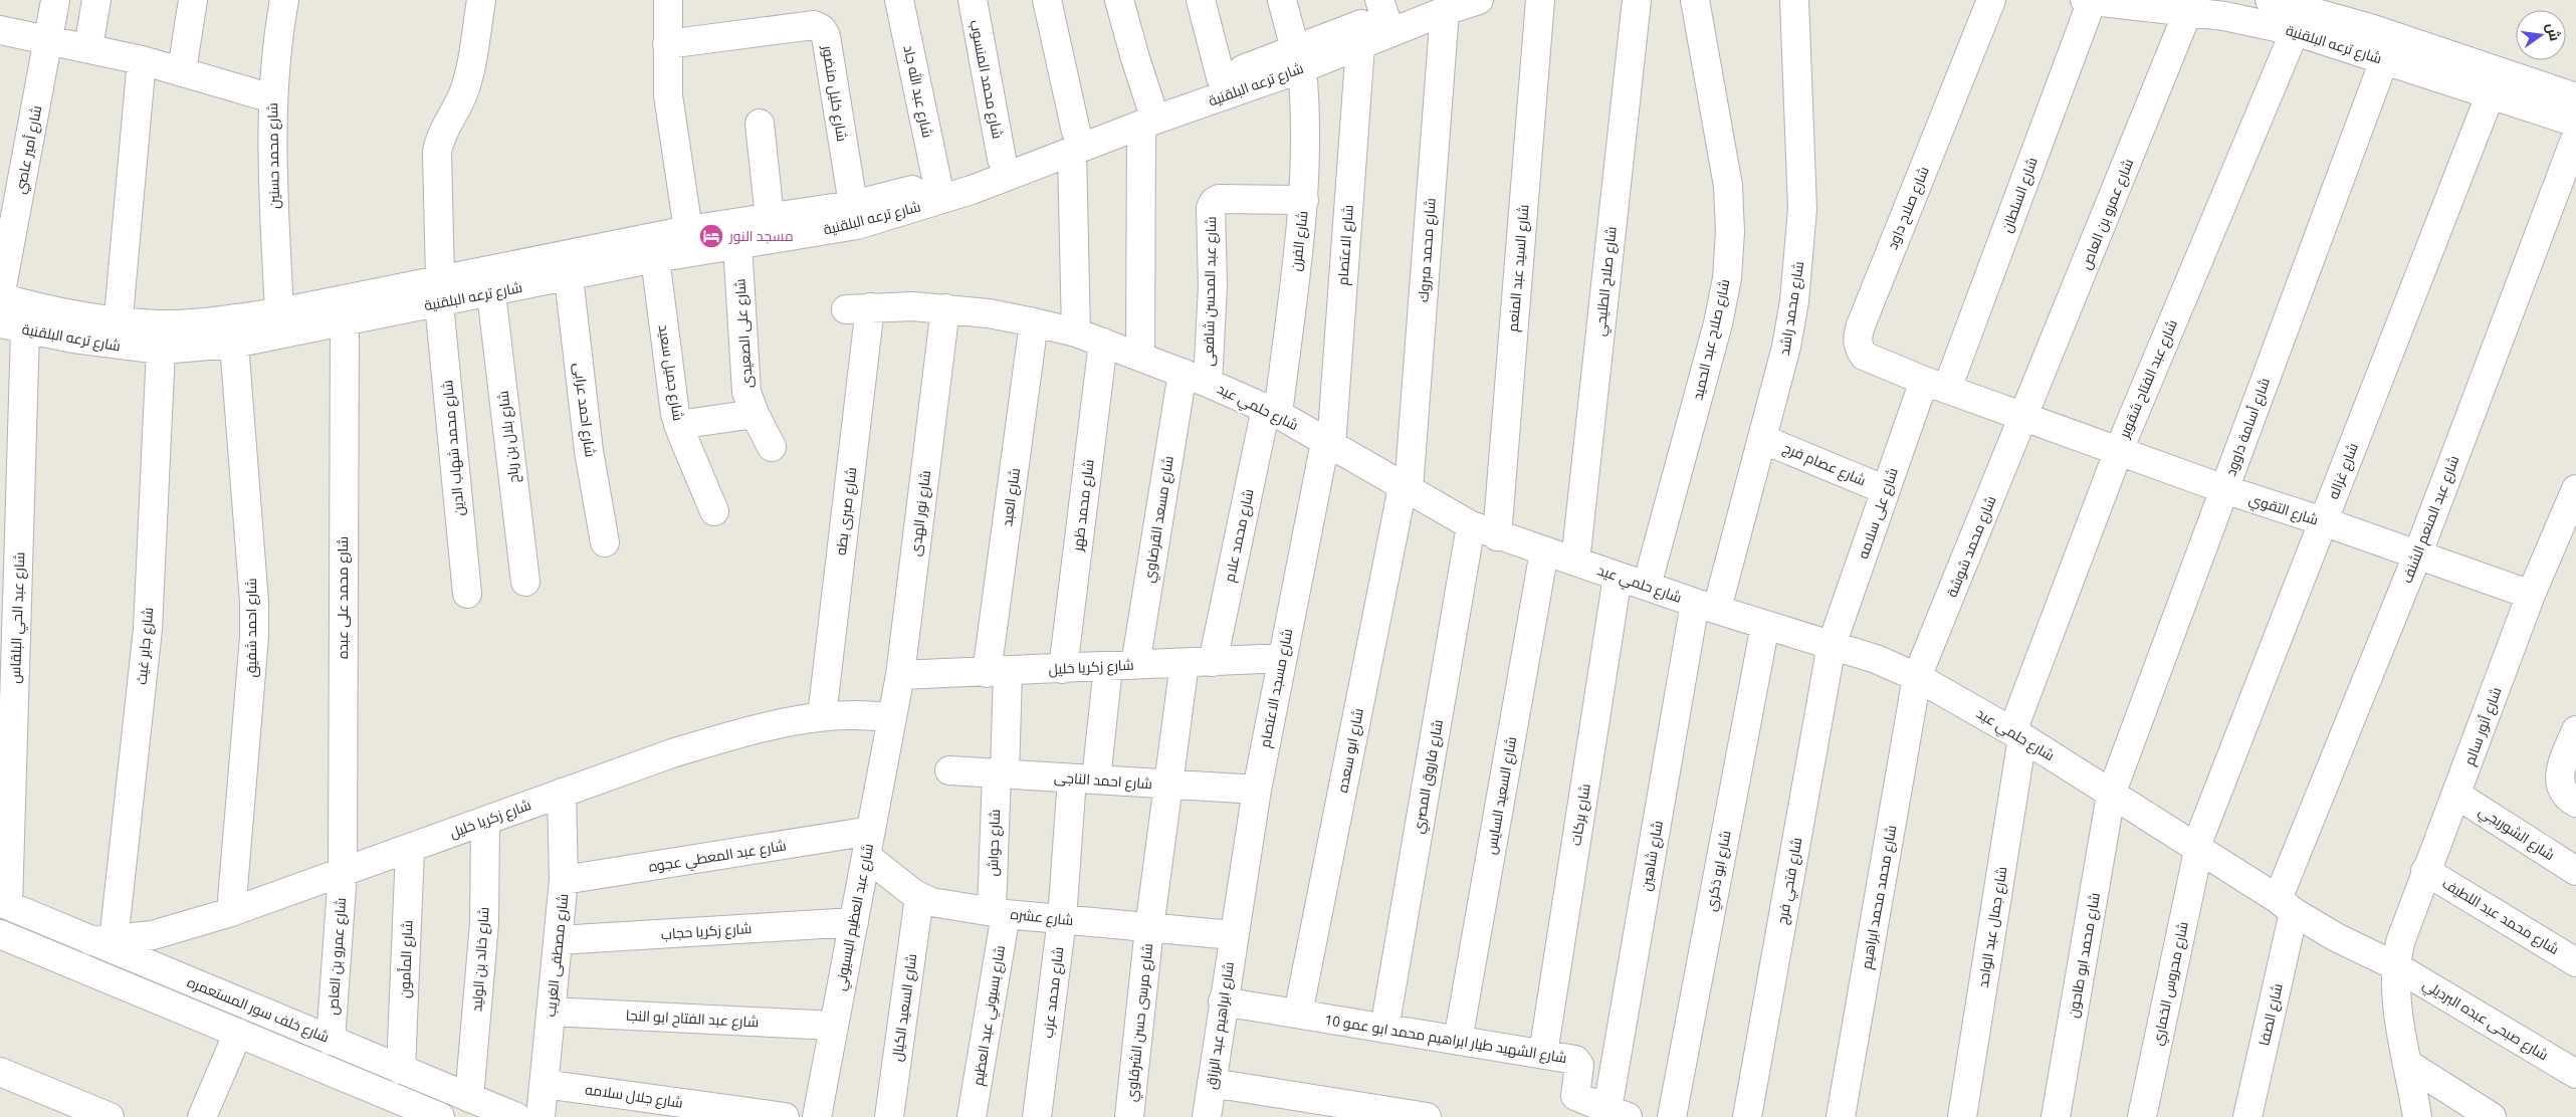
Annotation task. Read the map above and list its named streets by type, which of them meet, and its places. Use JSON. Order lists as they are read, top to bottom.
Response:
{
  "streets": {
    "street": [
      "شارع ترعه البلقنية",
      "شارع محمد المنسوب",
      "شارع عبد الله جاد",
      "شارع خليل منضور",
      "شارع أمير عاصي",
      "شارع محمد حسنين",
      "شارع السلطان",
      "شارع صلاح داود",
      "شارع عمرو بن العاص",
      "شارع الفرن",
      "شارع الاعتصام",
      "شارع محمد مبروك",
      "شارع السيد عبد المنعم",
      "شارع صلاح الطليحي",
      "شارع عبد المحسن شافعى",
      "شارع محمد راشد",
      "شارع على الصعيدى",
      "شارع صلاح عبد الحميد",
      "شارع جميل سعيد",
      "شارع عبد الفتاح شقوير",
      "شارع حلمي عيد",
      "شارع احمد عرابى",
      "شارع أسامة داوود",
      "شارع بلال بن رباح",
      "شارع محمد شهاب الدين",
      "شارع عصام فرج",
      "شارع غزاله",
      "شارع العبد",
      "شارع محمد ظهر",
      "شارع التقوي",
      "شارع صبرى بطه",
      "شارع نور الهدى",
      "شارع على سلامه",
      "شارع مسعد القرضاوي",
      "شارع عبد المنعم الشنف",
      "شارع محمد علام",
      "شارع محمد شوشة",
      "شارع محمد على عبده",
      "شارع عبد الحي البلقاس",
      "شارع احمد شفيق",
      "شارع جابر غيث",
      "شارع زكريا خليل",
      "شارع مسجد الاعتصام",
      "شارع أنور سالم",
      "شارع ابو سعده",
      "شارع فاروق المصري",
      "شارع احمد الناجى",
      "شارع السعيد السايس",
      "شارع بركات",
      "شارع الشوربجي",
      "شارع حواش",
      "شارع عبد المعطي عجوه",
      "شارع شاهين",
      "شارع ابو ذكري",
      "شارع فتحي فرج",
      "شارع محمد محمد ابراهيم",
      "شارع محمد عبد اللطيف",
      "شارع عبد العظيم البسيوني",
      "شارع عشره",
      "شارع جمال عبد الواحد",
      "شارع زكريا حجاب",
      "شارع مصطفى الغريب",
      "شارع محمد ابو طاحون",
      "شارع المأمون",
      "شارع خالد بن الوليد",
      "شارع محروس الخماري",
      "شارع محمد عزب",
      "شارع السعيد الكيال",
      "شارع خلف سور المستعمره",
      "شارع الصفا",
      "شارع بسيوني عبد العظيم",
      "شارع عبد الفتاح ابو النجا",
      "شارع صبحى عبده البرديلي",
      "شارع مرسى حسن الشرقاوي",
      "شارع ابراهيم عبد الرزاق",
      "شارع الشهيد طيار ابراهيم محمد ابو عمو 10",
      "شارع جلال سلامه"
    ]
  },
  "crossings": [
    ["شارع ترعه البلقنية", "شارع محمد المنسوب"],
    ["شارع ترعه البلقنية", "شارع عبد الله جاد"],
    ["شارع ترعه البلقنية", "شارع خليل منضور"],
    ["شارع ترعه البلقنية", "شارع أمير عاصي"],
    ["شارع ترعه البلقنية", "شارع محمد حسنين"],
    ["شارع ترعه البلقنية", "شارع السلطان"],
    ["شارع ترعه البلقنية", "شارع عمرو بن العاص"],
    ["شارع ترعه البلقنية", "شارع الفرن"],
    ["شارع ترعه البلقنية", "شارع الاعتصام"],
    ["شارع ترعه البلقنية", "شارع محمد مبروك"],
    ["شارع ترعه البلقنية", "شارع على الصعيدى"],
    ["شارع ترعه البلقنية", "شارع جميل سعيد"],
    ["شارع ترعه البلقنية", "شارع عبد الفتاح شقوير"],
    ["شارع ترعه البلقنية", "شارع احمد عرابى"],
    ["شارع ترعه البلقنية", "شارع أسامة داوود"],
    ["شارع ترعه البلقنية", "شارع بلال بن رباح"],
    ["شارع ترعه البلقنية", "شارع محمد شهاب الدين"],
    ["شارع ترعه البلقنية", "شارع غزاله"],
    ["شارع ترعه البلقنية", "شارع محمد على عبده"],
    ["شارع ترعه البلقنية", "شارع عبد الحي البلقاس"],
    ["شارع ترعه البلقنية", "شارع احمد شفيق"],
    ["شارع ترعه البلقنية", "شارع جابر غيث"],
    ["شارع السلطان", "شارع صلاح داود"],
    ["شارع السلطان", "شارع التقوي"],
    ["شارع السلطان", "شارع على سلامه"],
    ["شارع صلاح داود", "شارع التقوي"],
    ["شارع صلاح داود", "شارع على سلامه"],
    ["شارع عمرو بن العاص", "شارع التقوي"],
    ["شارع عمرو بن العاص", "شارع محمد شوشة"],
    ["شارع عمرو بن العاص", "شارع محمد على عبده"],
    ["شارع عمرو بن العاص", "شارع زكريا خليل"],
    ["شارع عمرو بن العاص", "شارع خلف سور المستعمره"],
    ["شارع الفرن", "شارع عبد المحسن شافعى"],
    ["شارع الفرن", "شارع حلمي عيد"],
    ["شارع الفرن", "شارع محمد علام"],
    ["شارع الاعتصام", "شارع حلمي عيد"],
    ["شارع الاعتصام", "شارع مسجد الاعتصام"],
    ["شارع محمد مبروك", "شارع حلمي عيد"],
    ["شارع محمد مبروك", "شارع ابو سعده"],
    ["شارع السيد عبد المنعم", "شارع حلمي عيد"],
    ["شارع صلاح الطليحي", "شارع حلمي عيد"],
    ["شارع عبد المحسن شافعى", "شارع حلمي عيد"],
    ["شارع محمد راشد", "شارع حلمي عيد"],
    ["شارع محمد راشد", "شارع عصام فرج"],
    ["شارع محمد راشد", "شارع شاهين"],
    ["شارع صلاح عبد الحميد", "شارع حلمي عيد"],
    ["شارع عبد الفتاح شقوير", "شارع حلمي عيد"],
    ["شارع عبد الفتاح شقوير", "شارع التقوي"],
    ["شارع عبد الفتاح شقوير", "شارع جمال عبد الواحد"],
    ["شارع حلمي عيد", "شارع أسامة داوود"],
    ["شارع حلمي عيد", "شارع غزاله"],
    ["شارع حلمي عيد", "شارع العبد"],
    ["شارع حلمي عيد", "شارع محمد ظهر"],
    ["شارع حلمي عيد", "شارع صبرى بطه"],
    ["شارع حلمي عيد", "شارع نور الهدى"],
    ["شارع حلمي عيد", "شارع على سلامه"],
    ["شارع حلمي عيد", "شارع مسعد القرضاوي"],
    ["شارع حلمي عيد", "شارع عبد المنعم الشنف"],
    ["شارع حلمي عيد", "شارع محمد علام"],
    ["شارع حلمي عيد", "شارع محمد شوشة"],
    ["شارع حلمي عيد", "شارع مسجد الاعتصام"],
    ["شارع حلمي عيد", "شارع أنور سالم"],
    ["شارع حلمي عيد", "شارع ابو سعده"],
    ["شارع حلمي عيد", "شارع فاروق المصري"],
    ["شارع حلمي عيد", "شارع السعيد السايس"],
    ["شارع حلمي عيد", "شارع بركات"],
    ["شارع حلمي عيد", "شارع شاهين"],
    ["شارع حلمي عيد", "شارع ابو ذكري"],
    ["شارع حلمي عيد", "شارع فتحي فرج"],
    ["شارع حلمي عيد", "شارع محمد محمد ابراهيم"],
    ["شارع حلمي عيد", "شارع جمال عبد الواحد"],
    ["شارع حلمي عيد", "شارع محمد ابو طاحون"],
    ["شارع حلمي عيد", "شارع محروس الخماري"],
    ["شارع حلمي عيد", "شارع الصفا"],
    ["شارع حلمي عيد", "شارع صبحى عبده البرديلي"],
    ["شارع أسامة داوود", "شارع التقوي"],
    ["شارع أسامة داوود", "شارع محمد ابو طاحون"],
    ["شارع عصام فرج", "شارع على سلامه"],
    ["شارع غزاله", "شارع التقوي"],
    ["شارع غزاله", "شارع محروس الخماري"],
    ["شارع العبد", "شارع زكريا خليل"],
    ["شارع العبد", "شارع حواش"],
    ["شارع محمد ظهر", "شارع زكريا خليل"],
    ["شارع التقوي", "شارع على سلامه"],
    ["شارع التقوي", "شارع عبد المنعم الشنف"],
    ["شارع التقوي", "شارع محمد شوشة"],
    ["شارع التقوي", "شارع أنور سالم"],
    ["شارع صبرى بطه", "شارع زكريا خليل"],
    ["شارع نور الهدى", "شارع زكريا خليل"],
    ["شارع نور الهدى", "شارع عبد العظيم البسيوني"],
    ["شارع على سلامه", "شارع فتحي فرج"],
    ["شارع مسعد القرضاوي", "شارع زكريا خليل"],
    ["شارع عبد المنعم الشنف", "شارع الصفا"],
    ["شارع محمد علام", "شارع زكريا خليل"],
    ["شارع محمد شوشة", "شارع محمد محمد ابراهيم"],
    ["شارع محمد على عبده", "شارع زكريا خليل"],
    ["شارع عبد الحي البلقاس", "شارع خلف سور المستعمره"],
    ["شارع احمد شفيق", "شارع زكريا خليل"],
    ["شارع جابر غيث", "شارع زكريا خليل"],
    ["شارع جابر غيث", "شارع خلف سور المستعمره"],
    ["شارع زكريا خليل", "شارع مسجد الاعتصام"],
    ["شارع زكريا خليل", "شارع حواش"],
    ["شارع زكريا خليل", "شارع عبد العظيم البسيوني"],
    ["شارع زكريا خليل", "شارع مصطفى الغريب"],
    ["شارع زكريا خليل", "شارع المأمون"],
    ["شارع زكريا خليل", "شارع خالد بن الوليد"],
    ["شارع زكريا خليل", "شارع محمد عزب"],
    ["شارع زكريا خليل", "شارع خلف سور المستعمره"],
    ["شارع زكريا خليل", "شارع مرسى حسن الشرقاوي"],
    ["شارع مسجد الاعتصام", "شارع احمد الناجى"],
    ["شارع مسجد الاعتصام", "شارع عشره"],
    ["شارع مسجد الاعتصام", "شارع ابراهيم عبد الرزاق"],
    ["شارع أنور سالم", "شارع الشوربجي"],
    ["شارع أنور سالم", "شارع محمد عبد اللطيف"],
    ["شارع أنور سالم", "شارع صبحى عبده البرديلي"],
    ["شارع ابو سعده", "شارع الشهيد طيار ابراهيم محمد ابو عمو 10"],
    ["شارع فاروق المصري", "شارع الشهيد طيار ابراهيم محمد ابو عمو 10"],
    ["شارع احمد الناجى", "شارع حواش"],
    ["شارع احمد الناجى", "شارع محمد عزب"],
    ["شارع احمد الناجى", "شارع مرسى حسن الشرقاوي"],
    ["شارع السعيد السايس", "شارع الشهيد طيار ابراهيم محمد ابو عمو 10"],
    ["شارع بركات", "شارع الشهيد طيار ابراهيم محمد ابو عمو 10"],
    ["شارع حواش", "شارع عشره"],
    ["شارع حواش", "شارع بسيوني عبد العظيم"],
    ["شارع عبد المعطي عجوه", "شارع عبد العظيم البسيوني"],
    ["شارع عبد المعطي عجوه", "شارع عشره"],
    ["شارع عبد المعطي عجوه", "شارع مصطفى الغريب"],
    ["شارع شاهين", "شارع الشهيد طيار ابراهيم محمد ابو عمو 10"],
    ["شارع عبد العظيم البسيوني", "شارع عشره"],
    ["شارع عبد العظيم البسيوني", "شارع زكريا حجاب"],
    ["شارع عبد العظيم البسيوني", "شارع عبد الفتاح ابو النجا"],
    ["شارع عشره", "شارع محمد عزب"],
    ["شارع عشره", "شارع السعيد الكيال"],
    ["شارع عشره", "شارع بسيوني عبد العظيم"],
    ["شارع عشره", "شارع مرسى حسن الشرقاوي"],
    ["شارع عشره", "شارع ابراهيم عبد الرزاق"],
    ["شارع زكريا حجاب", "شارع مصطفى الغريب"],
    ["شارع مصطفى الغريب", "شارع عبد الفتاح ابو النجا"],
    ["شارع مصطفى الغريب", "شارع جلال سلامه"],
    ["شارع المأمون", "شارع خلف سور المستعمره"],
    ["شارع خالد بن الوليد", "شارع خلف سور المستعمره"],
    ["شارع ابراهيم عبد الرزاق", "شارع الشهيد طيار ابراهيم محمد ابو عمو 10"]
  ],
  "places": {
    "hotel": ["مسجد النور"]
  },
  "north": "right"
}
